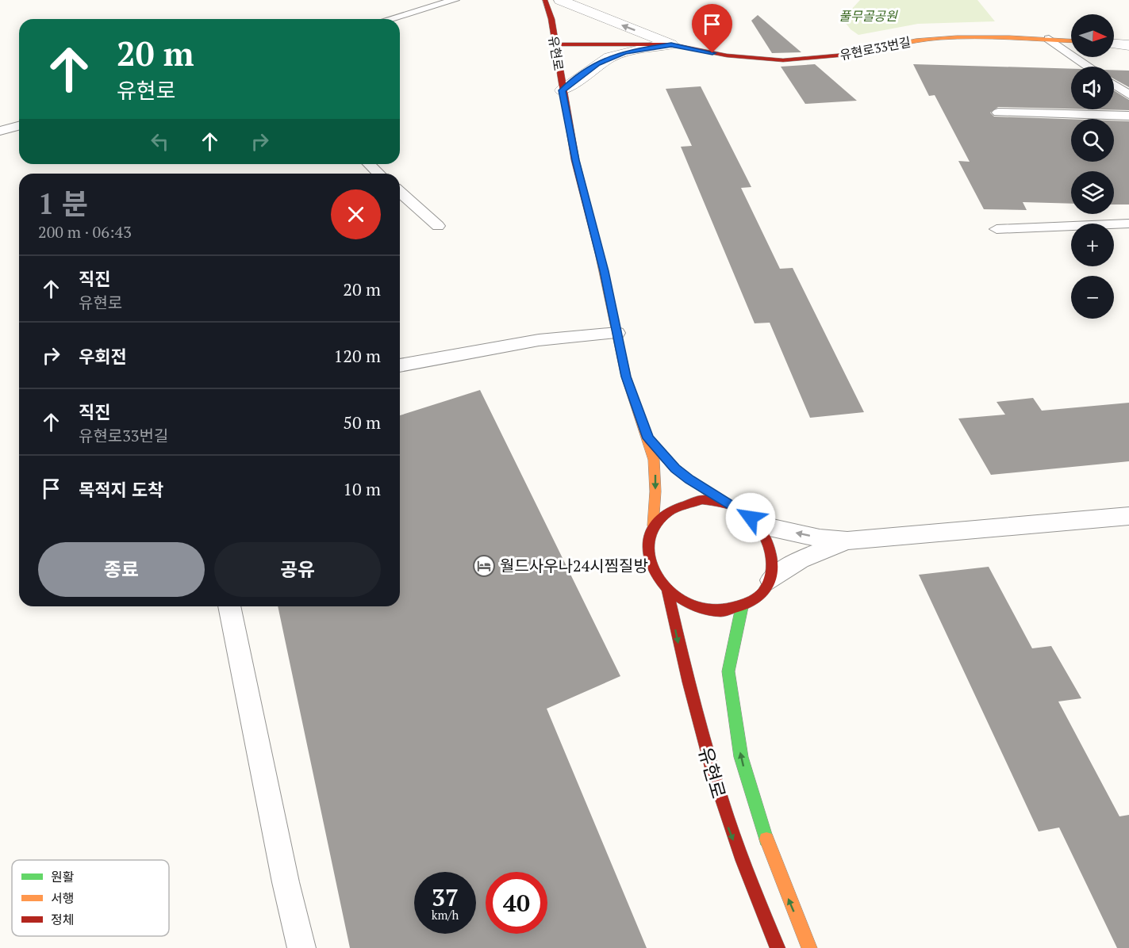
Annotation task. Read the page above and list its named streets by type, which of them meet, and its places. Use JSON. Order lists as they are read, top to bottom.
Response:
{
  "streets": {
    "street": ["유현로33번길", "유현로"]
  },
  "crossings": [
    ["유현로33번길", "유현로"]
  ],
  "parks": ["풀무골공원"],
  "places": {
    "hotel": ["월드사우나24시찜질방"]
  },
  "legend": ["원활", "서행", "정체"],
  "north": "right",
  "page": {
    "map_buttons": ["+", "−"],
    "turn": ["20 m", "유현로"],
    "heading": ["1 분", "200 m · 06:43"],
    "list": [
      {
        "name": "직진",
        "note": "유현로",
        "value": "20 m"
      },
      {
        "name": "우회전",
        "value": "120 m"
      },
      {
        "name": "직진",
        "note": "유현로33번길",
        "value": "50 m"
      },
      {
        "name": "목적지 도착",
        "value": "10 m"
      }
    ],
    "buttons": ["종료", "공유"],
    "speed": "37 km/h",
    "limit": "40"
  }
}
